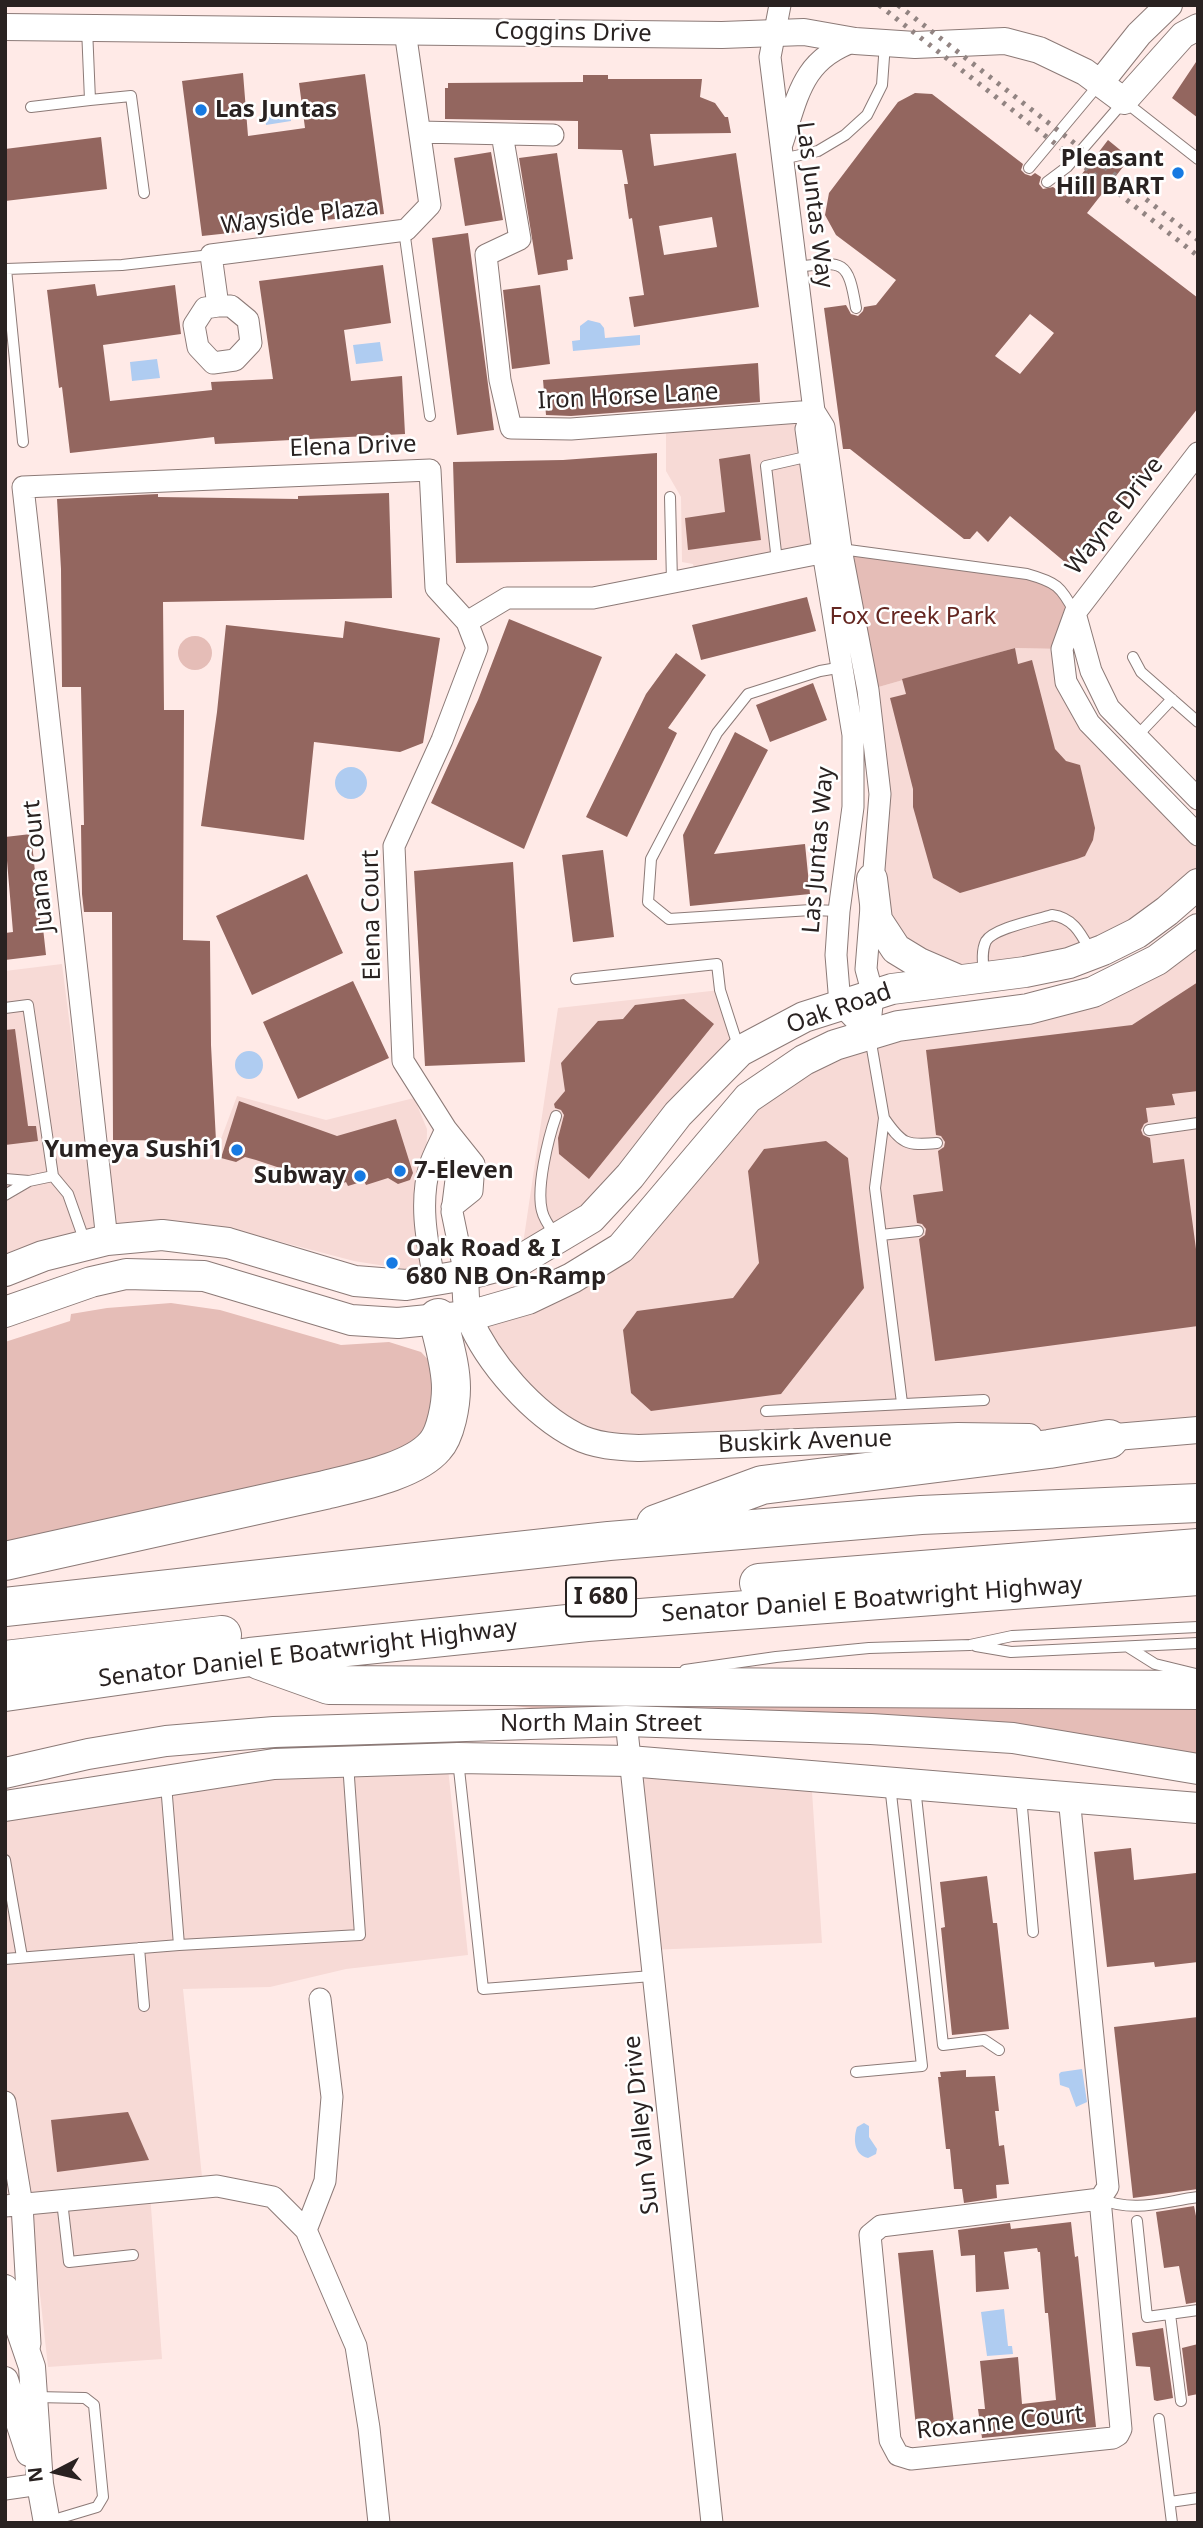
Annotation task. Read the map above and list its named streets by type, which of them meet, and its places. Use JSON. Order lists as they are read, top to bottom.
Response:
{
  "streets": {
    "highway": ["I 680", "Senator Daniel E Boatwright Highway"],
    "main road": ["Oak Road", "North Main Street"],
    "street": [
      "Coggins Drive",
      "Las Juntas Way",
      "Wayside Plaza",
      "Iron Horse Lane",
      "Elena Drive",
      "Wayne Drive",
      "Juana Court",
      "Elena Court",
      "Buskirk Avenue",
      "Sun Valley Drive",
      "Roxanne Court"
    ]
  },
  "crossings": [
    ["Coggins Drive", "Las Juntas Way"],
    ["Coggins Drive", "Wayside Plaza"],
    ["Las Juntas Way", "Iron Horse Lane"],
    ["Las Juntas Way", "Oak Road"],
    ["Elena Drive", "Juana Court"],
    ["Elena Drive", "Elena Court"],
    ["Elena Court", "Oak Road"],
    ["Elena Court", "Buskirk Avenue"],
    ["Oak Road", "Buskirk Avenue"],
    ["North Main Street", "Sun Valley Drive"],
    ["North Main Street", "Roxanne Court"]
  ],
  "parks": ["Fox Creek Park"],
  "places": [
    "Las Juntas",
    "Pleasant Hill BART",
    "Yumeya Sushi1",
    "7-Eleven",
    "Subway",
    "Oak Road & I 680 NB On-Ramp"
  ],
  "north": "left"
}
